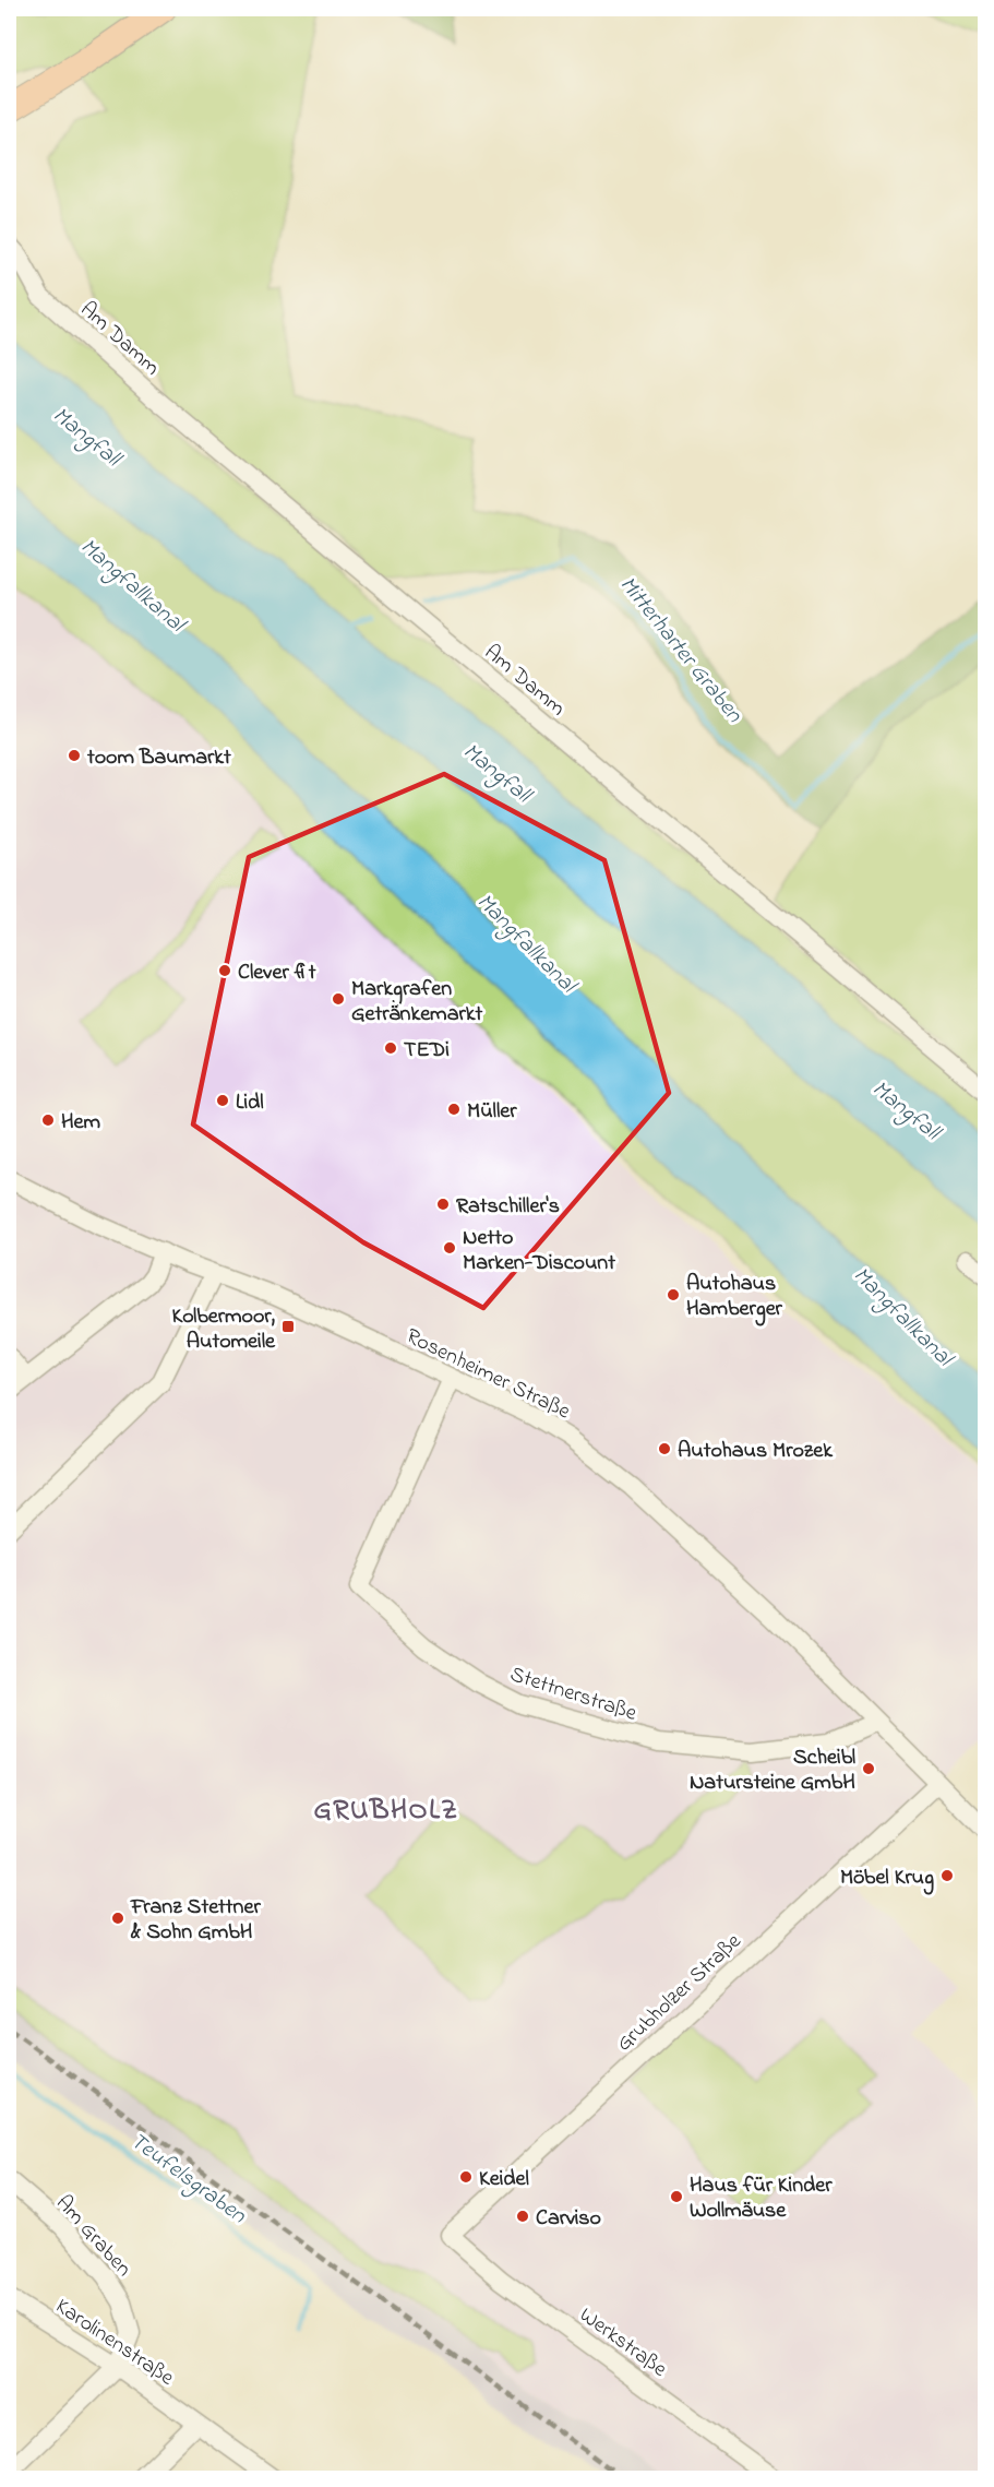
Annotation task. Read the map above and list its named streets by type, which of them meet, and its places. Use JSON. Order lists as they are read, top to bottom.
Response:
{
  "streets": {
    "street": [
      "Am Damm",
      "Rosenheimer Straße",
      "Stettnerstraße",
      "Grubholzer Straße",
      "Am Graben",
      "Karolinenstraße",
      "Werkstraße"
    ]
  },
  "crossings": [
    ["Rosenheimer Straße", "Stettnerstraße"],
    ["Rosenheimer Straße", "Grubholzer Straße"],
    ["Grubholzer Straße", "Werkstraße"],
    ["Am Graben", "Karolinenstraße"]
  ],
  "districts": ["GRUBHOLZ"],
  "water": [
    "Mangfall",
    "Mangfallkanal",
    "Mitterharter Graben",
    "Teufelsgraben"
  ],
  "places": {
    "other": [
      "toom Baumarkt",
      "Clever fit",
      "Markgrafen Getränkemarkt",
      "TEDi",
      "Lidl",
      "Müller",
      "Hem",
      "Ratschiller's",
      "Netto Marken-Discount",
      "Autohaus Hamberger",
      "Autohaus Mrozek",
      "Scheibl Natursteine GmbH",
      "Möbel Krug",
      "Franz Stettner & Sohn GmbH",
      "Keidel",
      "Haus für Kinder Wollmäuse",
      "Carviso"
    ],
    "transit": ["Kolbermoor, Automeile"]
  }
}
